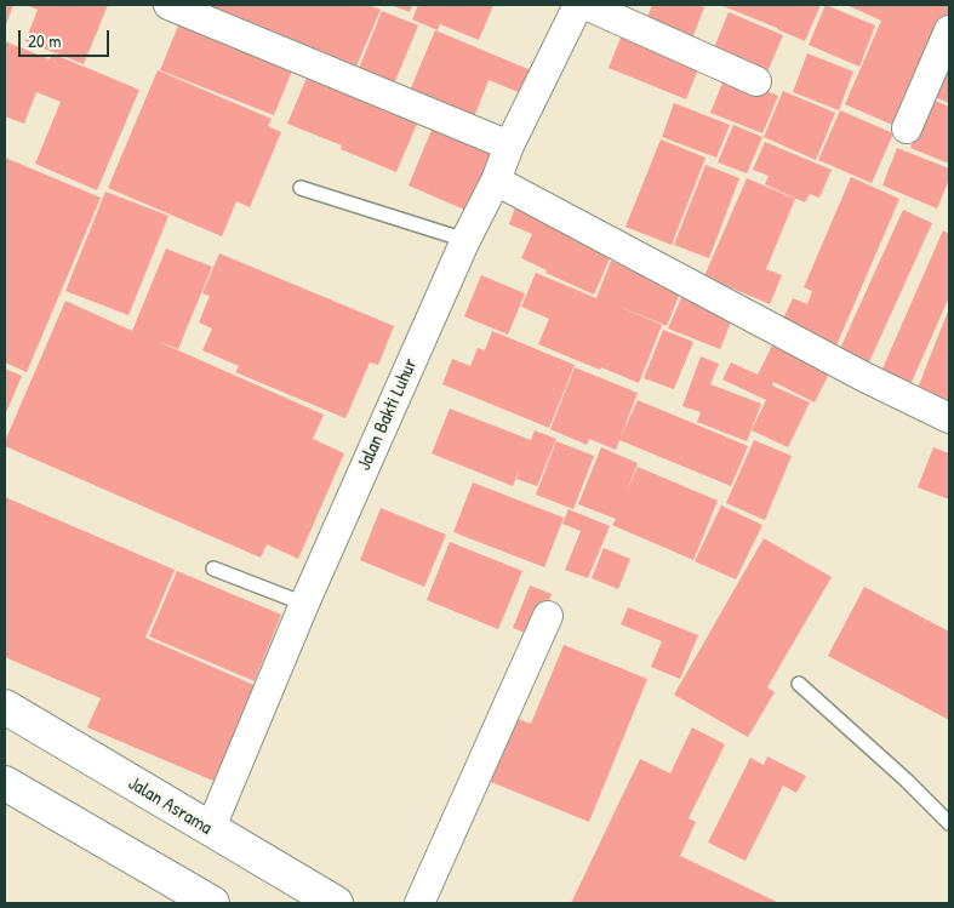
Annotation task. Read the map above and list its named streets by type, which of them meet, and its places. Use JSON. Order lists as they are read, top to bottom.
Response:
{
  "streets": {
    "highway": ["Jalan Asrama"],
    "street": ["Jalan Bakti Luhur"]
  },
  "crossings": [
    ["Jalan Bakti Luhur", "Jalan Asrama"]
  ],
  "scale_bar": "20 m"
}
